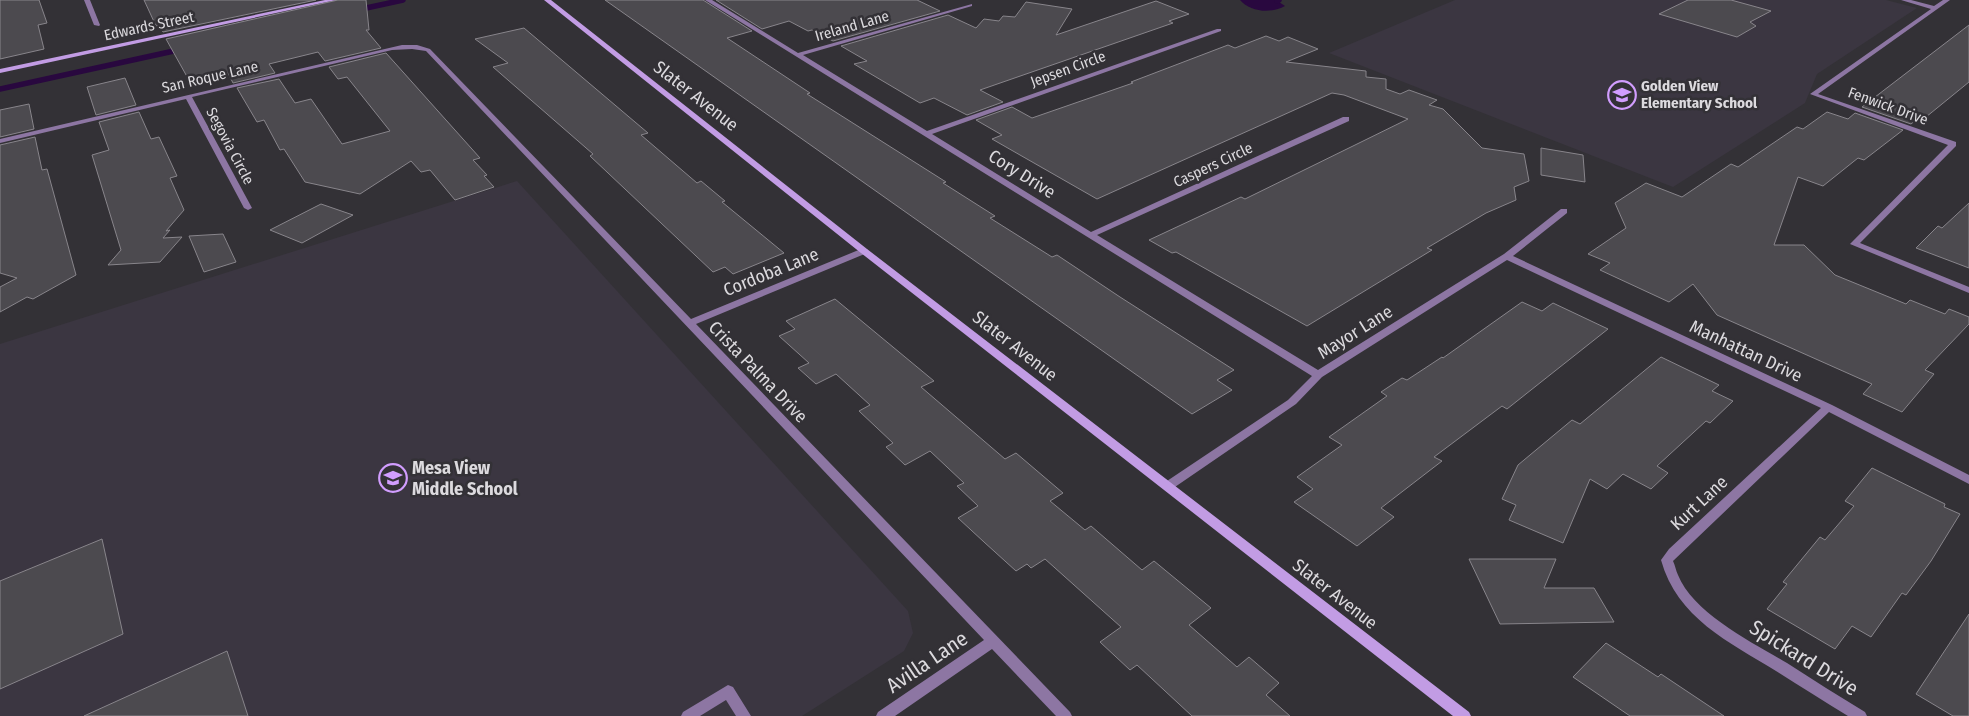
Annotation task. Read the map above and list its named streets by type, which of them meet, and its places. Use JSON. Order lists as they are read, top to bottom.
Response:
{
  "streets": {
    "street": [
      "Edwards Street",
      "Ireland Lane",
      "Jepsen Circle",
      "San Roque Lane",
      "Slater Avenue",
      "Fenwick Drive",
      "Segovia Circle",
      "Caspers Circle",
      "Cory Drive",
      "Cordoba Lane",
      "Mayor Lane",
      "Manhattan Drive",
      "Crista Palma Drive",
      "Kurt Lane",
      "Spickard Drive",
      "Avilla Lane"
    ]
  },
  "crossings": [
    ["Ireland Lane", "Cory Drive"],
    ["Jepsen Circle", "Cory Drive"],
    ["San Roque Lane", "Segovia Circle"],
    ["San Roque Lane", "Crista Palma Drive"],
    ["Slater Avenue", "Cordoba Lane"],
    ["Slater Avenue", "Mayor Lane"],
    ["Caspers Circle", "Cory Drive"],
    ["Cory Drive", "Mayor Lane"],
    ["Cordoba Lane", "Crista Palma Drive"],
    ["Mayor Lane", "Manhattan Drive"],
    ["Manhattan Drive", "Kurt Lane"],
    ["Crista Palma Drive", "Avilla Lane"],
    ["Kurt Lane", "Spickard Drive"]
  ],
  "places": {
    "school or university": ["Golden View Elementary School", "Mesa View Middle School"]
  }
}
